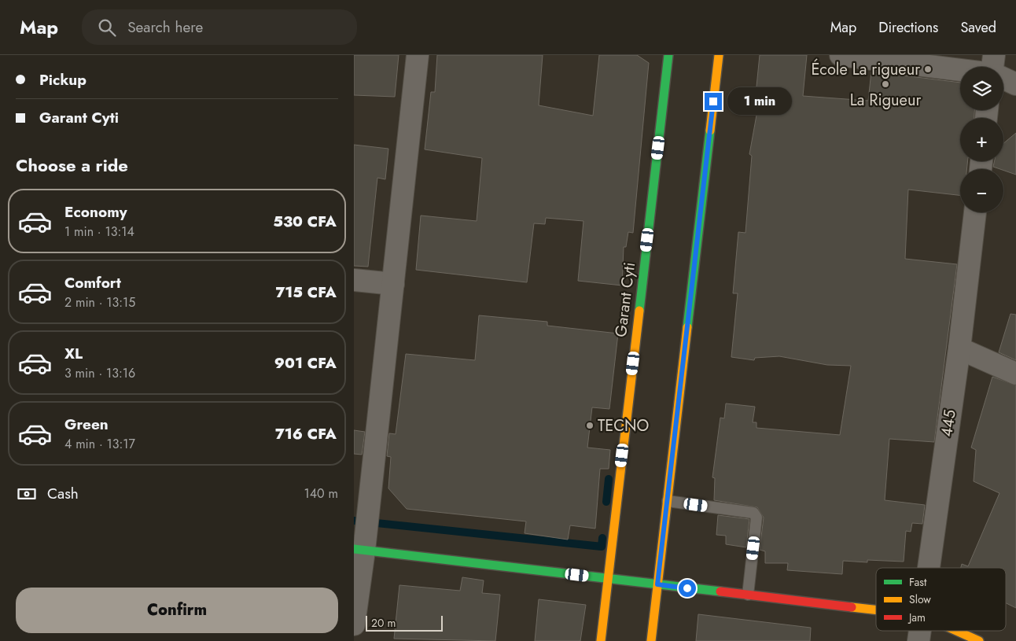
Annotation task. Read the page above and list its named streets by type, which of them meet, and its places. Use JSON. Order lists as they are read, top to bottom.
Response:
{
  "streets": {
    "main road": ["Garant Cyti"],
    "street": ["445"]
  },
  "places": ["École La rigueur", "La Rigueur", "TECNO"],
  "legend": ["Fast", "Slow", "Jam"],
  "scale_bar": "20 m",
  "page": {
    "header": "Map",
    "search": "Search here",
    "nav": ["Map", "Directions", "Saved"],
    "banner": ["Pickup", "Garant Cyti"],
    "map_buttons": ["+", "−"],
    "bubble": "1 min",
    "heading": "Choose a ride",
    "list": [
      {
        "name": "Economy",
        "note": "1 min · 13:14",
        "value": "530 CFA"
      },
      {
        "name": "Comfort",
        "note": "2 min · 13:15",
        "value": "715 CFA"
      },
      {
        "name": "XL",
        "note": "3 min · 13:16",
        "value": "901 CFA"
      },
      {
        "name": "Green",
        "note": "4 min · 13:17",
        "value": "716 CFA"
      }
    ],
    "pay": ["Cash", "140 m"],
    "buttons": "Confirm",
    "scale": "20 m"
  }
}
